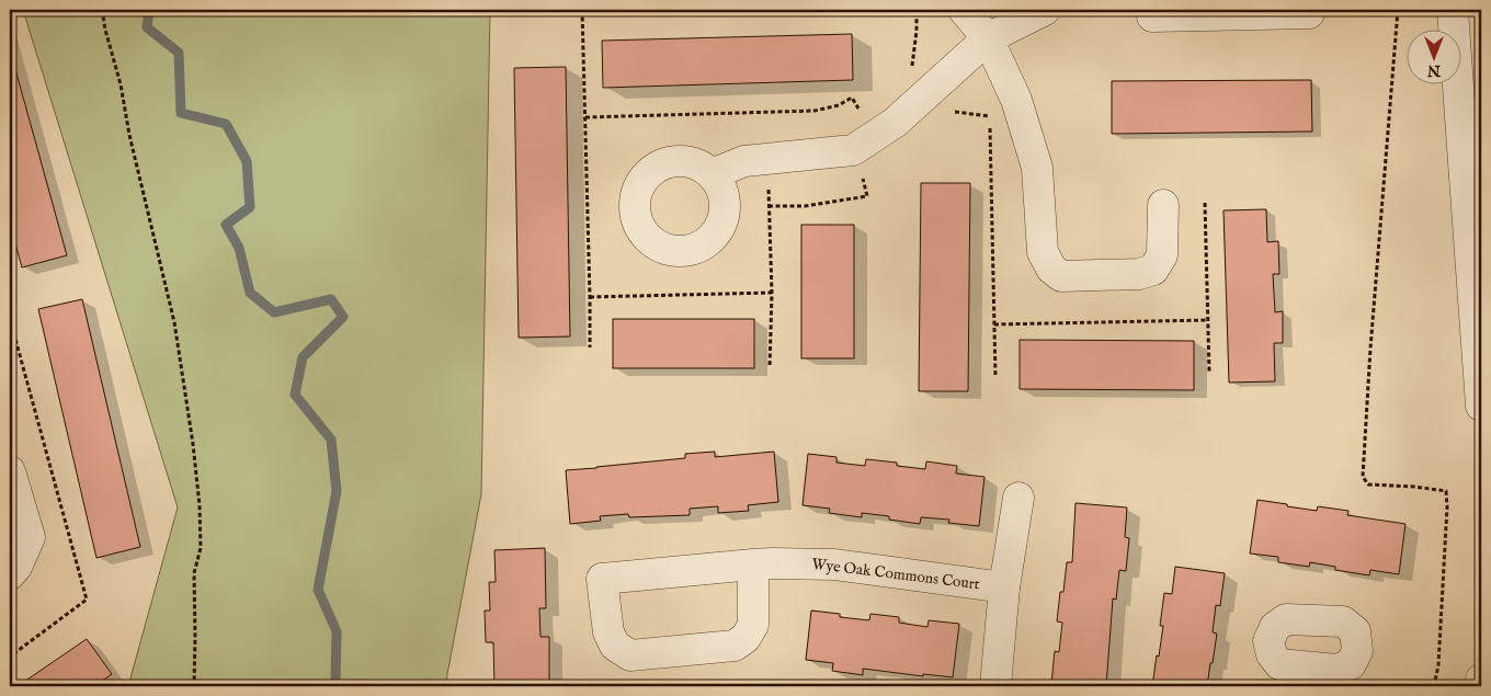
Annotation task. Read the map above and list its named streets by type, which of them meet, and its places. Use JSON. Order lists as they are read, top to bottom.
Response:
{
  "streets": {
    "street": ["Wye Oak Commons Court"]
  },
  "north": "bottom"
}
